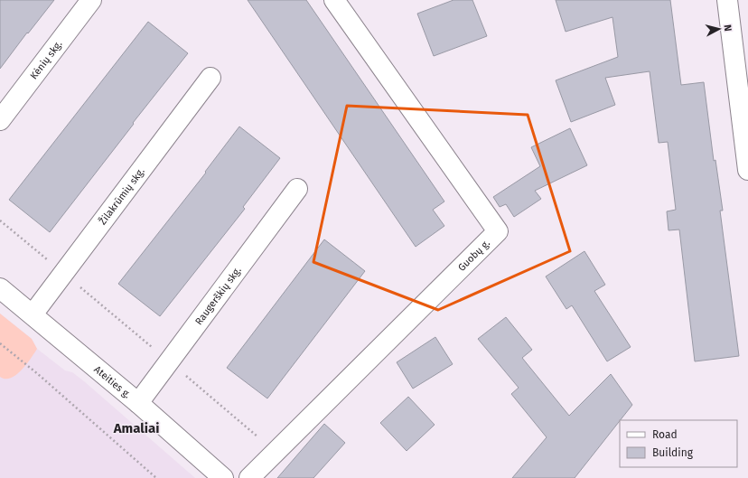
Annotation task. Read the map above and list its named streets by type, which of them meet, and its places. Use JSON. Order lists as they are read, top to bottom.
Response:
{
  "streets": {
    "street": [
      "Kėnių skg.",
      "Žilakrūmių skg.",
      "Guobų g.",
      "Raugerškių skg.",
      "Ateities g."
    ]
  },
  "crossings": [
    ["Žilakrūmių skg.", "Ateities g."],
    ["Raugerškių skg.", "Ateities g."]
  ],
  "districts": ["Amaliai"],
  "legend": ["Road", "Building"],
  "north": "right"
}
